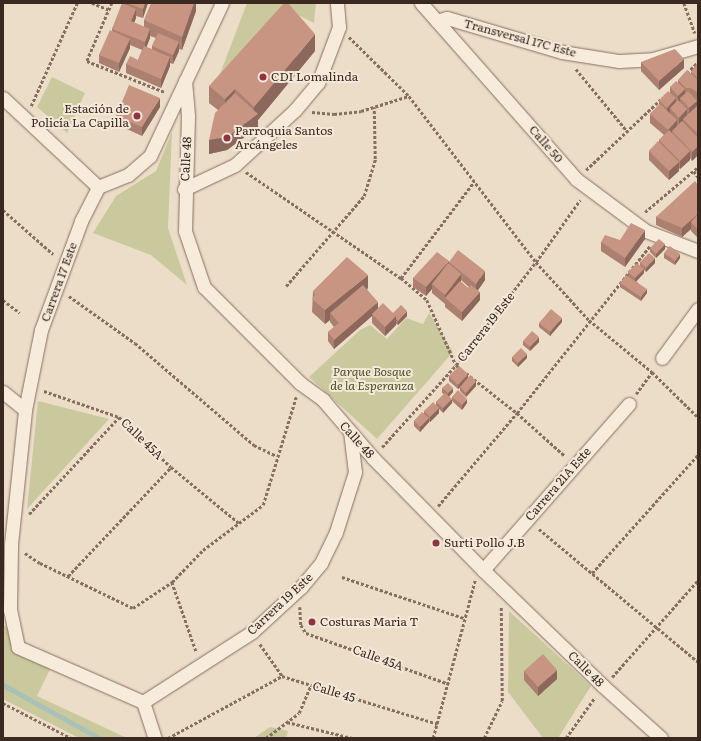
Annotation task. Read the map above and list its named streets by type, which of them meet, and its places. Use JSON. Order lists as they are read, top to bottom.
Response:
{
  "streets": {
    "street": [
      "Transversal 17C Este",
      "Calle 50",
      "Calle 48",
      "Carrera 17 Este",
      "Carrera 19 Este",
      "Carrera 21A Este"
    ],
    "path": ["Calle 45A", "Calle 45"]
  },
  "crossings": [
    ["Transversal 17C Este", "Calle 50"],
    ["Calle 50", "Carrera 19 Este"],
    ["Calle 48", "Carrera 19 Este"],
    ["Calle 48", "Carrera 21A Este"],
    ["Carrera 17 Este", "Carrera 19 Este"],
    ["Carrera 17 Este", "Calle 45A"],
    ["Carrera 19 Este", "Calle 45A"]
  ],
  "parks": ["Parque Bosque de la Esperanza"],
  "places": [
    "CDI Lomalinda",
    "Estación de Policía La Capilla",
    "Parroquia Santos Arcángeles",
    "Surti Pollo J.B",
    "Costuras Maria T"
  ]
}
